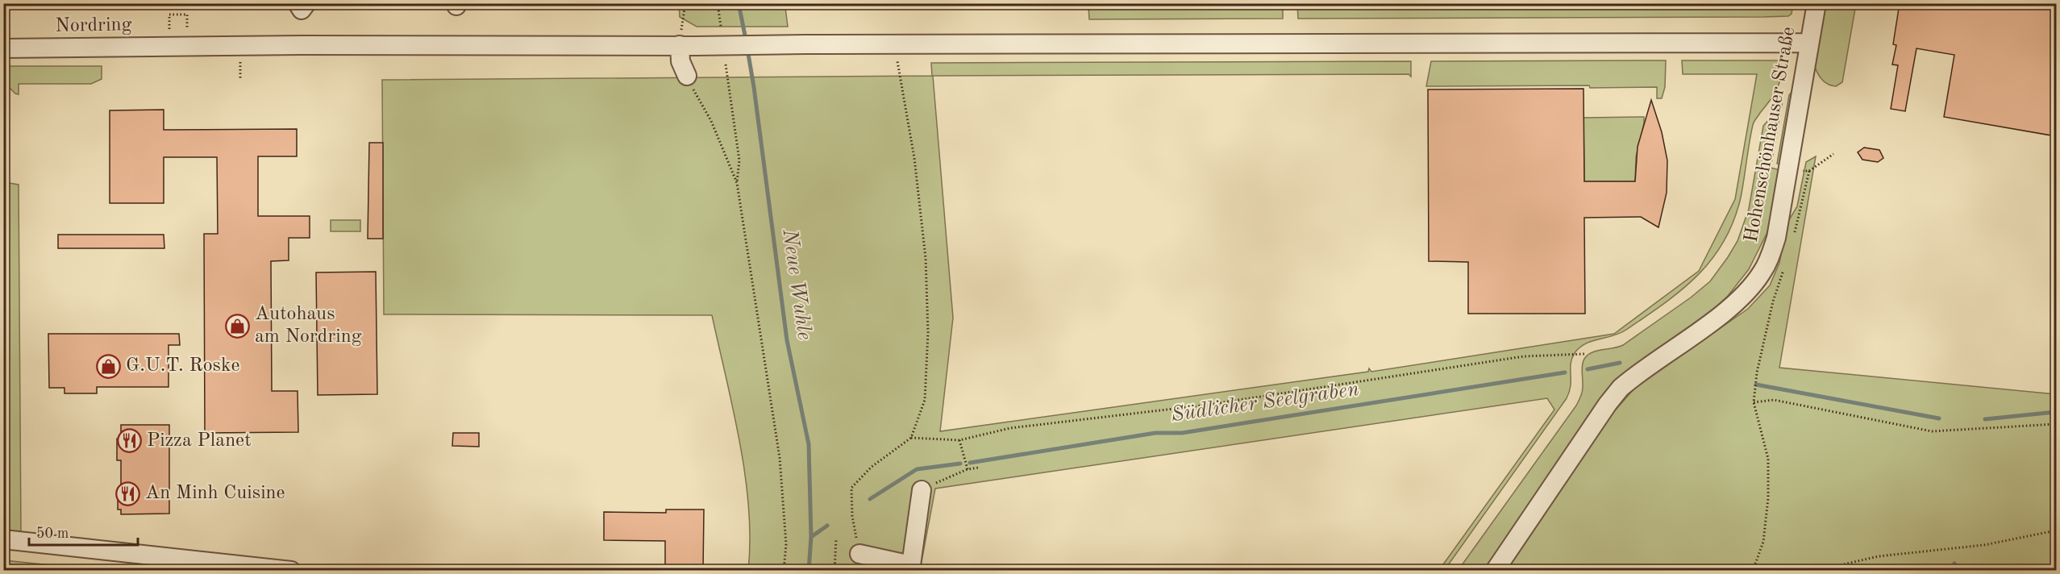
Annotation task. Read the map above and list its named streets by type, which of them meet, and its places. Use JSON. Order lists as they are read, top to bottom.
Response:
{
  "streets": {
    "street": ["Nordring", "Hohenschönhauser Straße"]
  },
  "crossings": [
    ["Nordring", "Hohenschönhauser Straße"]
  ],
  "water": ["Neue Wuhle", "Südlicher Seelgraben"],
  "places": {
    "shop": ["Autohaus am Nordring", "G.U.T. Roske"],
    "restaurant": ["Pizza Planet", "An Minh Cuisine"]
  },
  "scale_bar": "50 m"
}
